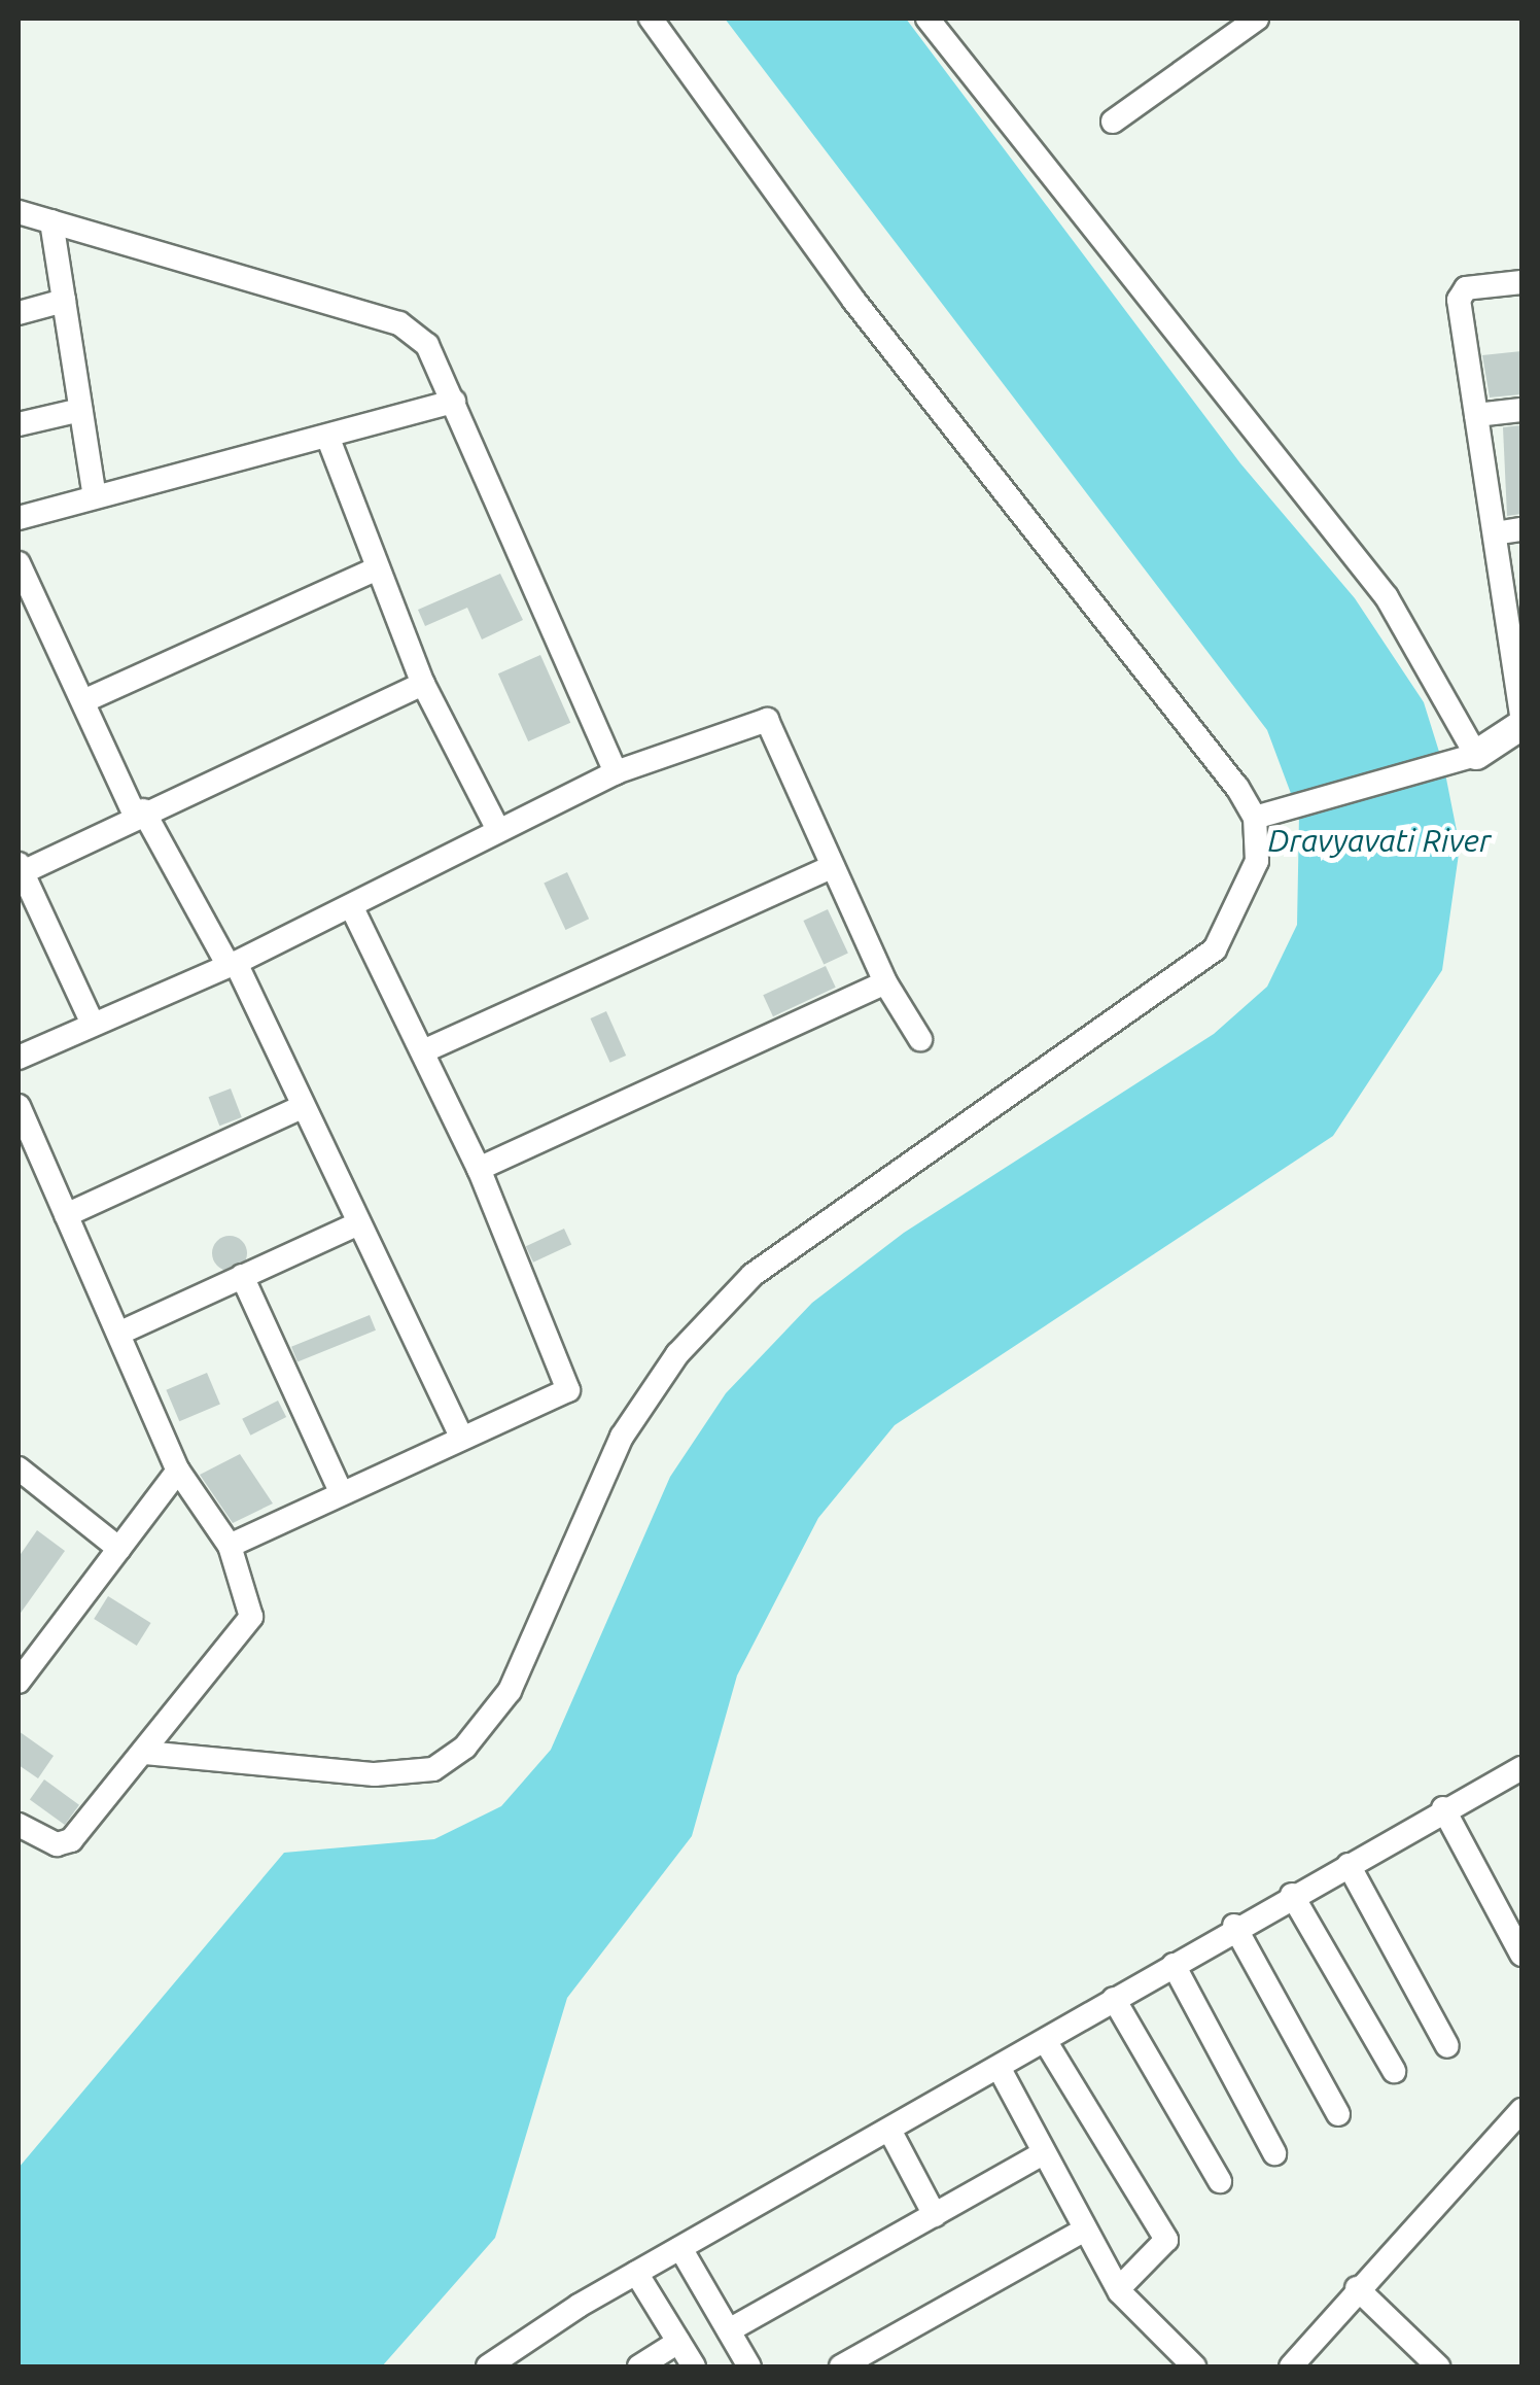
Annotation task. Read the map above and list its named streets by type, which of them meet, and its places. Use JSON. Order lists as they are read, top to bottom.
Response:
{
  "water": ["Dravyavati River"]
}
